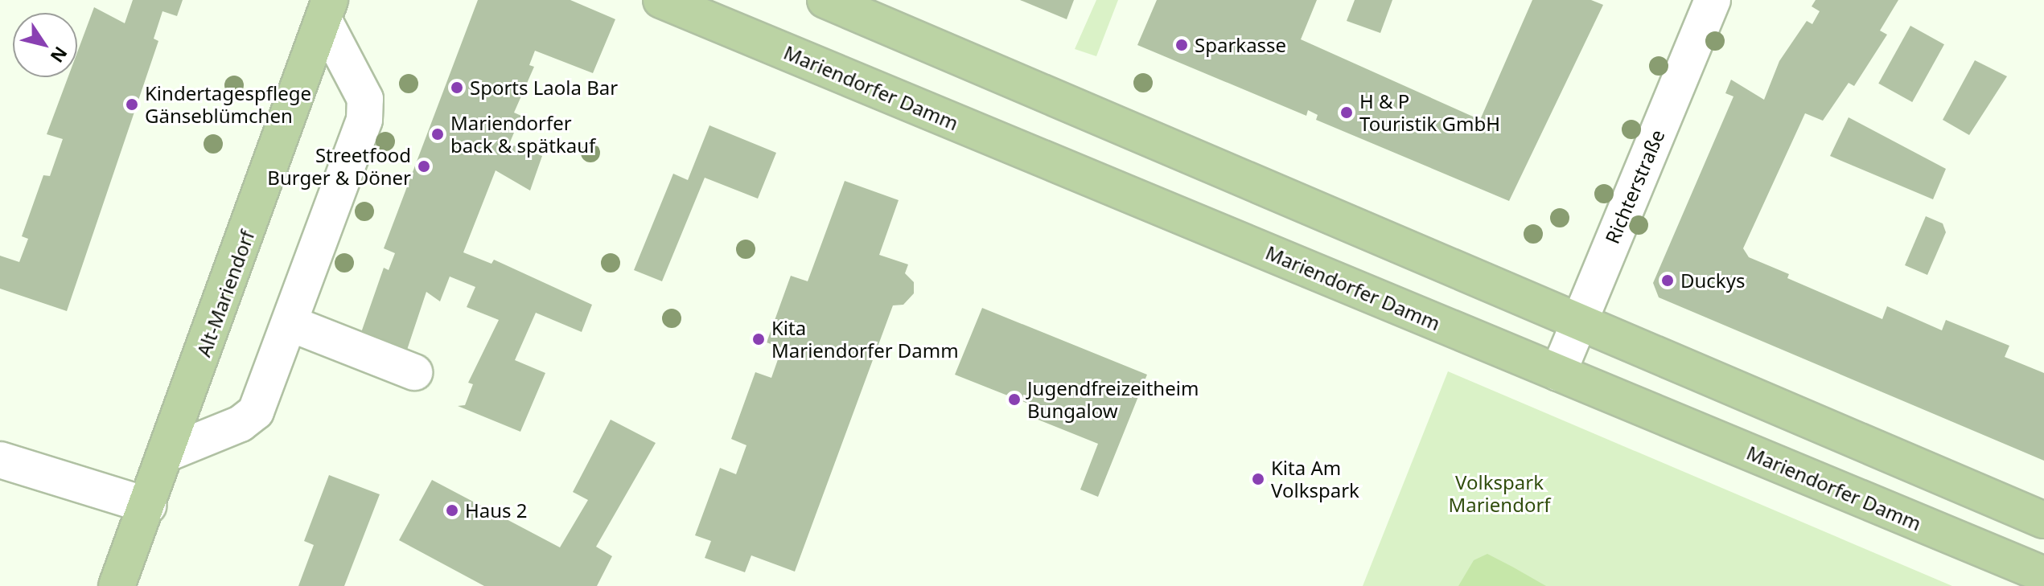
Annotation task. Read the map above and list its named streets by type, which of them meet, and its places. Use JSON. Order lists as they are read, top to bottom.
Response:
{
  "streets": {
    "main road": ["Mariendorfer Damm", "Alt-Mariendorf"],
    "street": ["Richterstraße"]
  },
  "crossings": [
    ["Mariendorfer Damm", "Richterstraße"]
  ],
  "parks": ["Volkspark Mariendorf"],
  "places": [
    "Sparkasse",
    "Sports Laola Bar",
    "Kindertagespflege Gänseblümchen",
    "H & P Touristik GmbH",
    "Mariendorfer back & spätkauf",
    "Streetfood Burger & Döner",
    "Duckys",
    "Kita Mariendorfer Damm",
    "Jugendfreizeitheim Bungalow",
    "Kita Am Volkspark",
    "Haus 2"
  ],
  "north": "bottom right"
}
